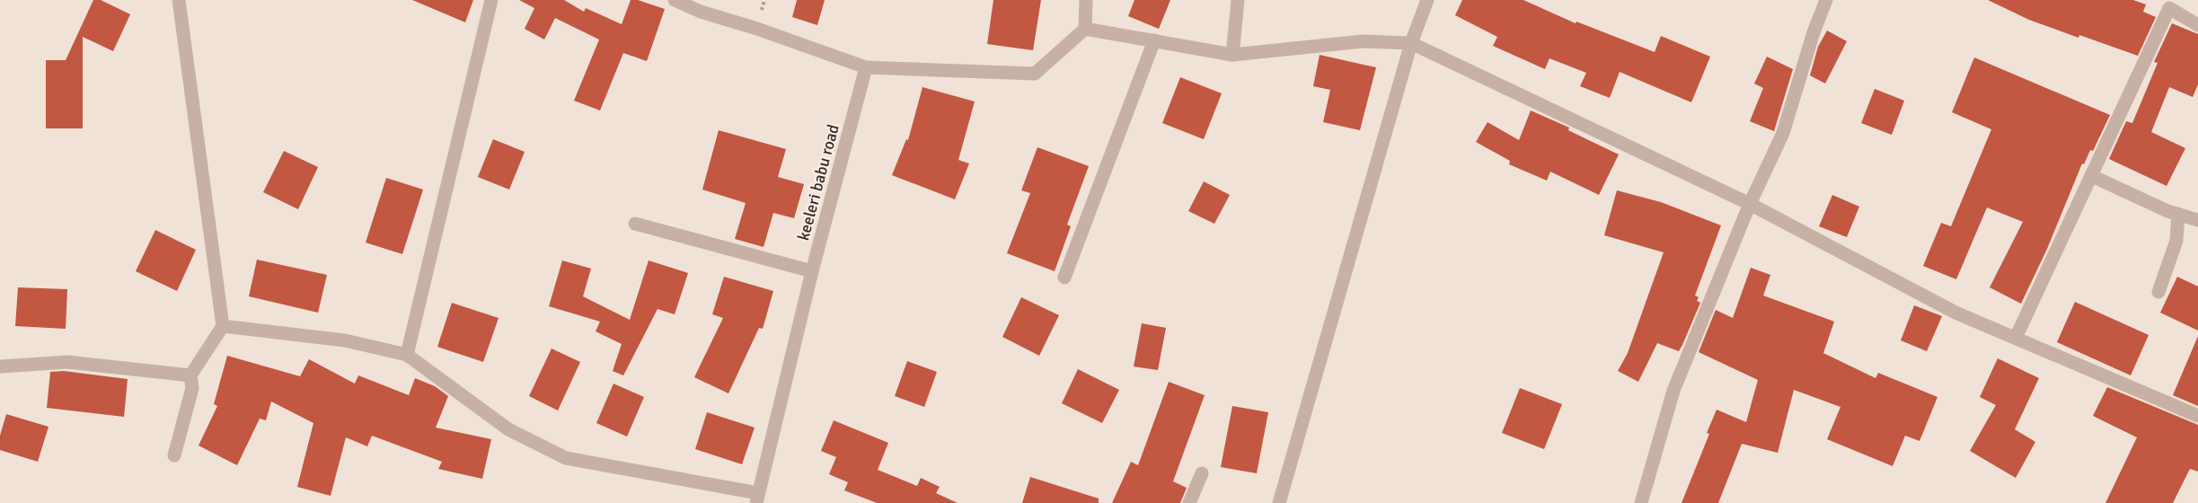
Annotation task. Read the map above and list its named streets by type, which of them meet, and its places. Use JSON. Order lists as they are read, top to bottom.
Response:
{
  "streets": {
    "street": ["keeleri babu road"]
  }
}
